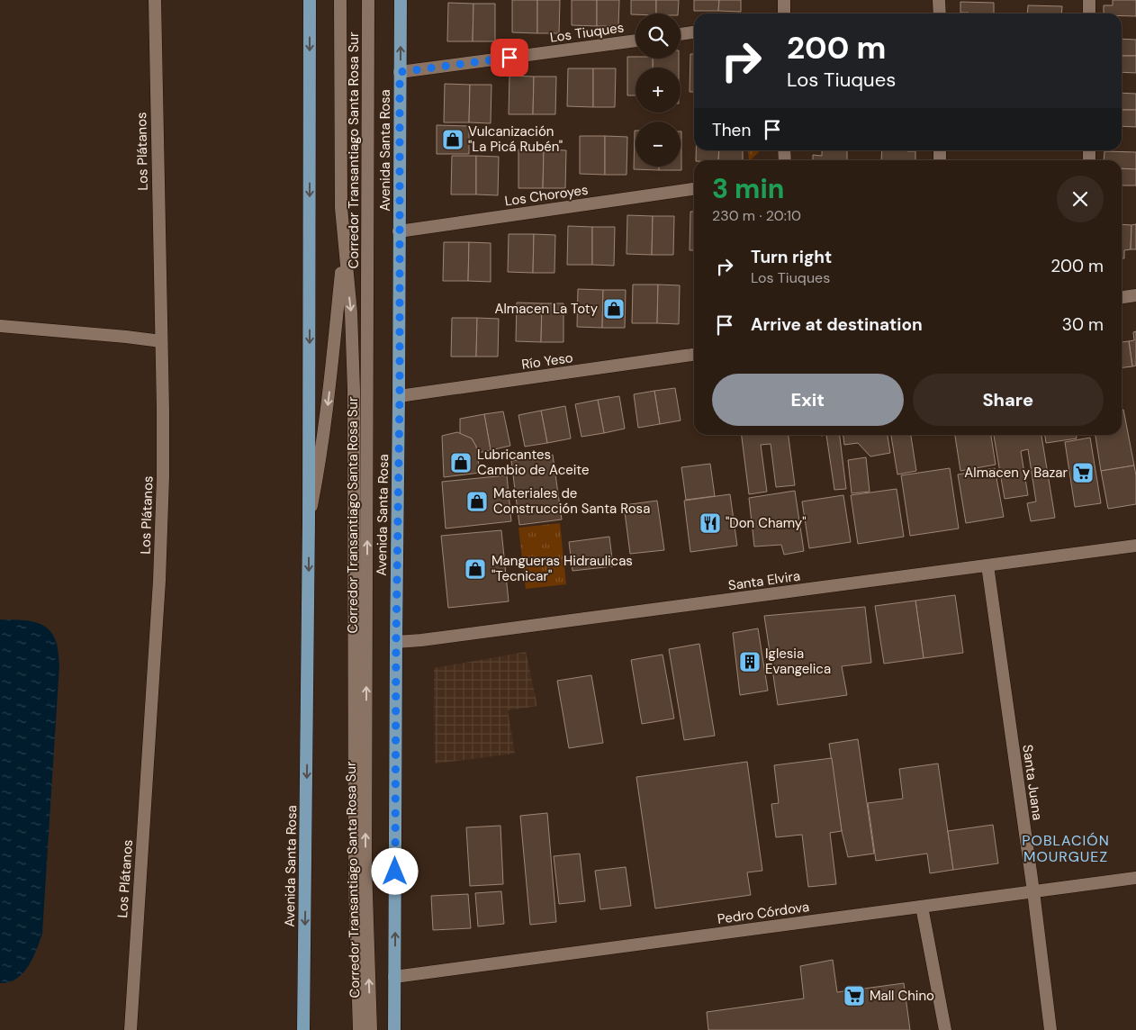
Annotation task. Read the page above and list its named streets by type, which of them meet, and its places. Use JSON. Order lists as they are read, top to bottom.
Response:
{
  "streets": {
    "main road": ["Avenida Santa Rosa"],
    "street": [
      "Los Tiuques",
      "Corredor Transantiago Santa Rosa Sur",
      "Los Plátanos",
      "Los Choroyes",
      "Río Yeso",
      "Santa Elvira",
      "Santa Juana",
      "Pedro Córdova"
    ]
  },
  "crossings": [
    ["Los Tiuques", "Avenida Santa Rosa"],
    ["Corredor Transantiago Santa Rosa Sur", "Avenida Santa Rosa"],
    ["Avenida Santa Rosa", "Los Choroyes"],
    ["Avenida Santa Rosa", "Río Yeso"],
    ["Avenida Santa Rosa", "Santa Elvira"],
    ["Avenida Santa Rosa", "Pedro Córdova"],
    ["Santa Elvira", "Santa Juana"],
    ["Santa Juana", "Pedro Córdova"]
  ],
  "districts": ["POBLACIÓN MOURGUEZ"],
  "places": {
    "shop": [
      "Vulcanización \"La Picá Rubén\"",
      "Almacen La Toty",
      "Lubricantes Cambio de Aceite",
      "Materiales de Construcción Santa Rosa",
      "Mangueras Hidraulicas \"Tecnicar\""
    ],
    "supermarket": ["Almacen y Bazar", "Mall Chino"],
    "restaurant": ["\"Don Chamy\""],
    "building": ["Iglesia Evangelica"]
  },
  "page": {
    "map_buttons": ["+", "−"],
    "turn": ["200 m", "Los Tiuques"],
    "then": "Then",
    "heading": ["3 min", "230 m · 20:10"],
    "list": [
      {
        "name": "Turn right",
        "note": "Los Tiuques",
        "value": "200 m"
      },
      {
        "name": "Arrive at destination",
        "value": "30 m"
      }
    ],
    "buttons": ["Exit", "Share"]
  }
}
